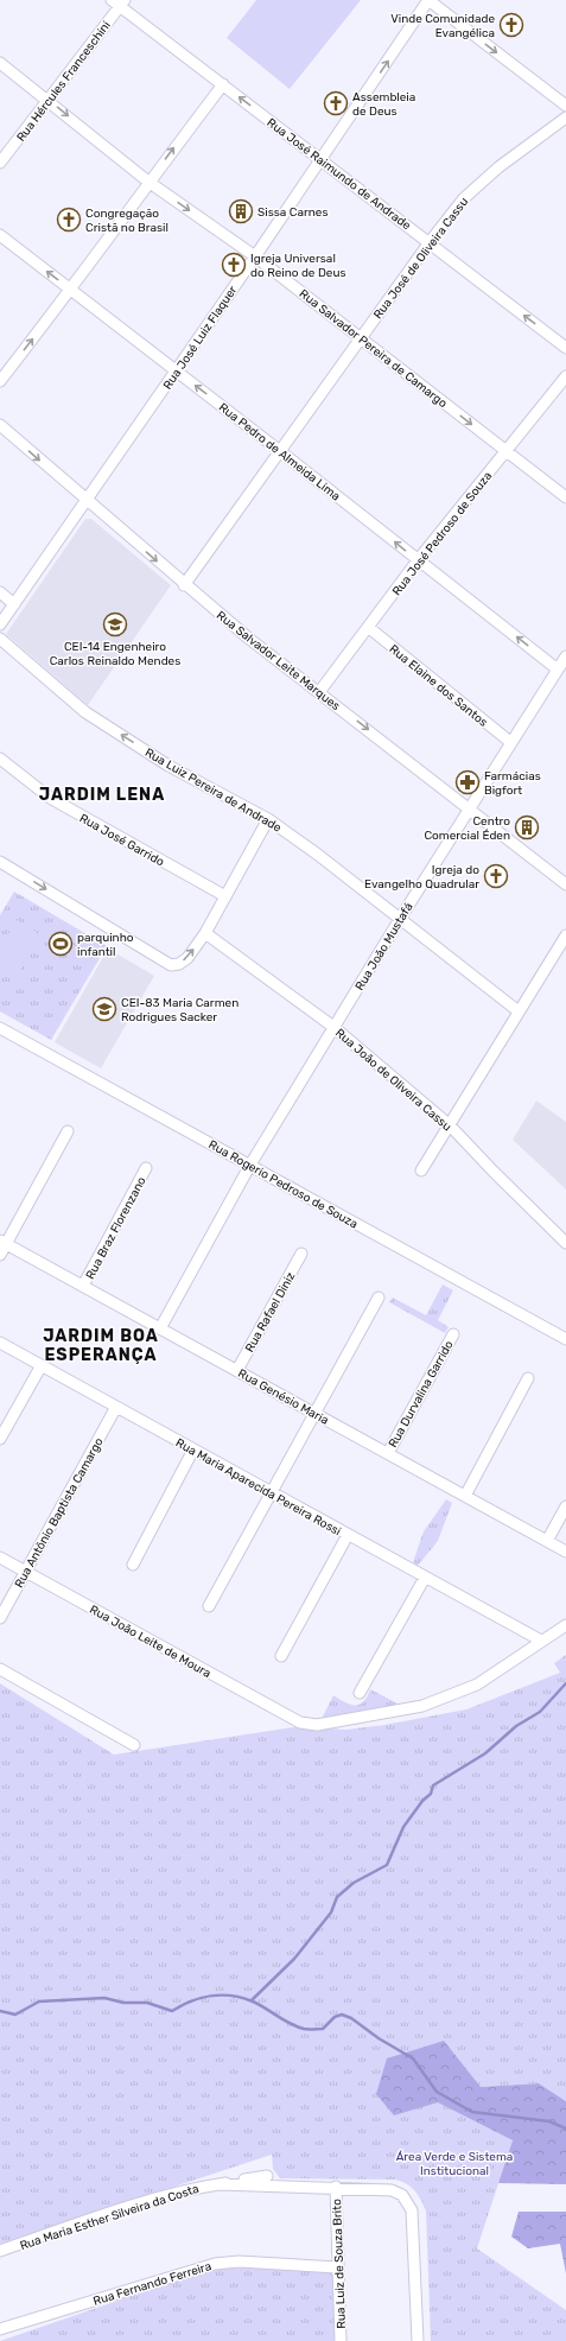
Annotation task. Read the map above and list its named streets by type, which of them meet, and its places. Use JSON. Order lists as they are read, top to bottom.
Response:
{
  "streets": {
    "street": [
      "Rua Hércules Franceschini",
      "Rua José Raimundo de Andrade",
      "Rua José de Oliveira Cassu",
      "Rua José Luiz Flaquer",
      "Rua Salvador Pereira de Camargo",
      "Rua Pedro de Almeida Lima",
      "Rua José Pedroso de Souza",
      "Rua Salvador Leite Marques",
      "Rua Elaine dos Santos",
      "Rua Luiz Pereira de Andrade",
      "Rua José Garrido",
      "Rua João Mustafá",
      "Rua João de Oliveira Cassu",
      "Rua Rogerio Pedroso de Souza",
      "Rua Braz Florenzano",
      "Rua Rafael Diniz",
      "Rua Durvalina Garrido",
      "Rua Genésio Maria",
      "Rua Maria Aparecida Pereira Rossi",
      "Rua Antônio Baptista Camargo",
      "Rua João Leite de Moura",
      "Rua Maria Esther Silveira da Costa",
      "Rua Luiz de Souza Brito",
      "Rua Fernando Ferreira"
    ]
  },
  "crossings": [
    ["Rua Hércules Franceschini", "Rua José Raimundo de Andrade"],
    ["Rua Hércules Franceschini", "Rua Salvador Pereira de Camargo"],
    ["Rua José Raimundo de Andrade", "Rua José de Oliveira Cassu"],
    ["Rua José Raimundo de Andrade", "Rua José Luiz Flaquer"],
    ["Rua José de Oliveira Cassu", "Rua Salvador Pereira de Camargo"],
    ["Rua José de Oliveira Cassu", "Rua Pedro de Almeida Lima"],
    ["Rua José de Oliveira Cassu", "Rua Salvador Leite Marques"],
    ["Rua José Luiz Flaquer", "Rua Salvador Pereira de Camargo"],
    ["Rua José Luiz Flaquer", "Rua Pedro de Almeida Lima"],
    ["Rua José Luiz Flaquer", "Rua Salvador Leite Marques"],
    ["Rua Salvador Pereira de Camargo", "Rua José Pedroso de Souza"],
    ["Rua Pedro de Almeida Lima", "Rua José Pedroso de Souza"],
    ["Rua Pedro de Almeida Lima", "Rua João Mustafá"],
    ["Rua José Pedroso de Souza", "Rua Salvador Leite Marques"],
    ["Rua José Pedroso de Souza", "Rua Elaine dos Santos"],
    ["Rua Salvador Leite Marques", "Rua João Mustafá"],
    ["Rua Elaine dos Santos", "Rua João Mustafá"],
    ["Rua Luiz Pereira de Andrade", "Rua João Mustafá"],
    ["Rua João Mustafá", "Rua João de Oliveira Cassu"],
    ["Rua João Mustafá", "Rua Rogerio Pedroso de Souza"],
    ["Rua João Mustafá", "Rua Genésio Maria"],
    ["Rua Braz Florenzano", "Rua Genésio Maria"],
    ["Rua Rafael Diniz", "Rua Genésio Maria"],
    ["Rua Durvalina Garrido", "Rua Genésio Maria"],
    ["Rua Maria Aparecida Pereira Rossi", "Rua Antônio Baptista Camargo"],
    ["Rua Antônio Baptista Camargo", "Rua João Leite de Moura"],
    ["Rua Maria Esther Silveira da Costa", "Rua Luiz de Souza Brito"],
    ["Rua Luiz de Souza Brito", "Rua Fernando Ferreira"]
  ],
  "one_way": [
    "Rua José Raimundo de Andrade",
    "Rua Salvador Pereira de Camargo",
    "Rua Pedro de Almeida Lima",
    "Rua Salvador Leite Marques",
    "Rua Luiz Pereira de Andrade"
  ],
  "districts": ["JARDIM LENA", "JARDIM BOA ESPERANÇA"],
  "parks": ["Área Verde e Sistema Institucional"],
  "places": {
    "church": [
      "Vinde Comunidade Evangélica",
      "Assembleia de Deus",
      "Congregação Cristã no Brasil",
      "Igreja Universal do Reino de Deus",
      "Igreja do Evangelho Quadrular"
    ],
    "building": ["Sissa Carnes", "Centro Comercial Éden"],
    "school or university": ["CEI-14 Engenheiro Carlos Reinaldo Mendes", "CEI-83 Maria Carmen Rodrigues Sacker"],
    "pharmacy": ["Farmácias Bigfort"],
    "sports": ["parquinho infantil"]
  }
}
